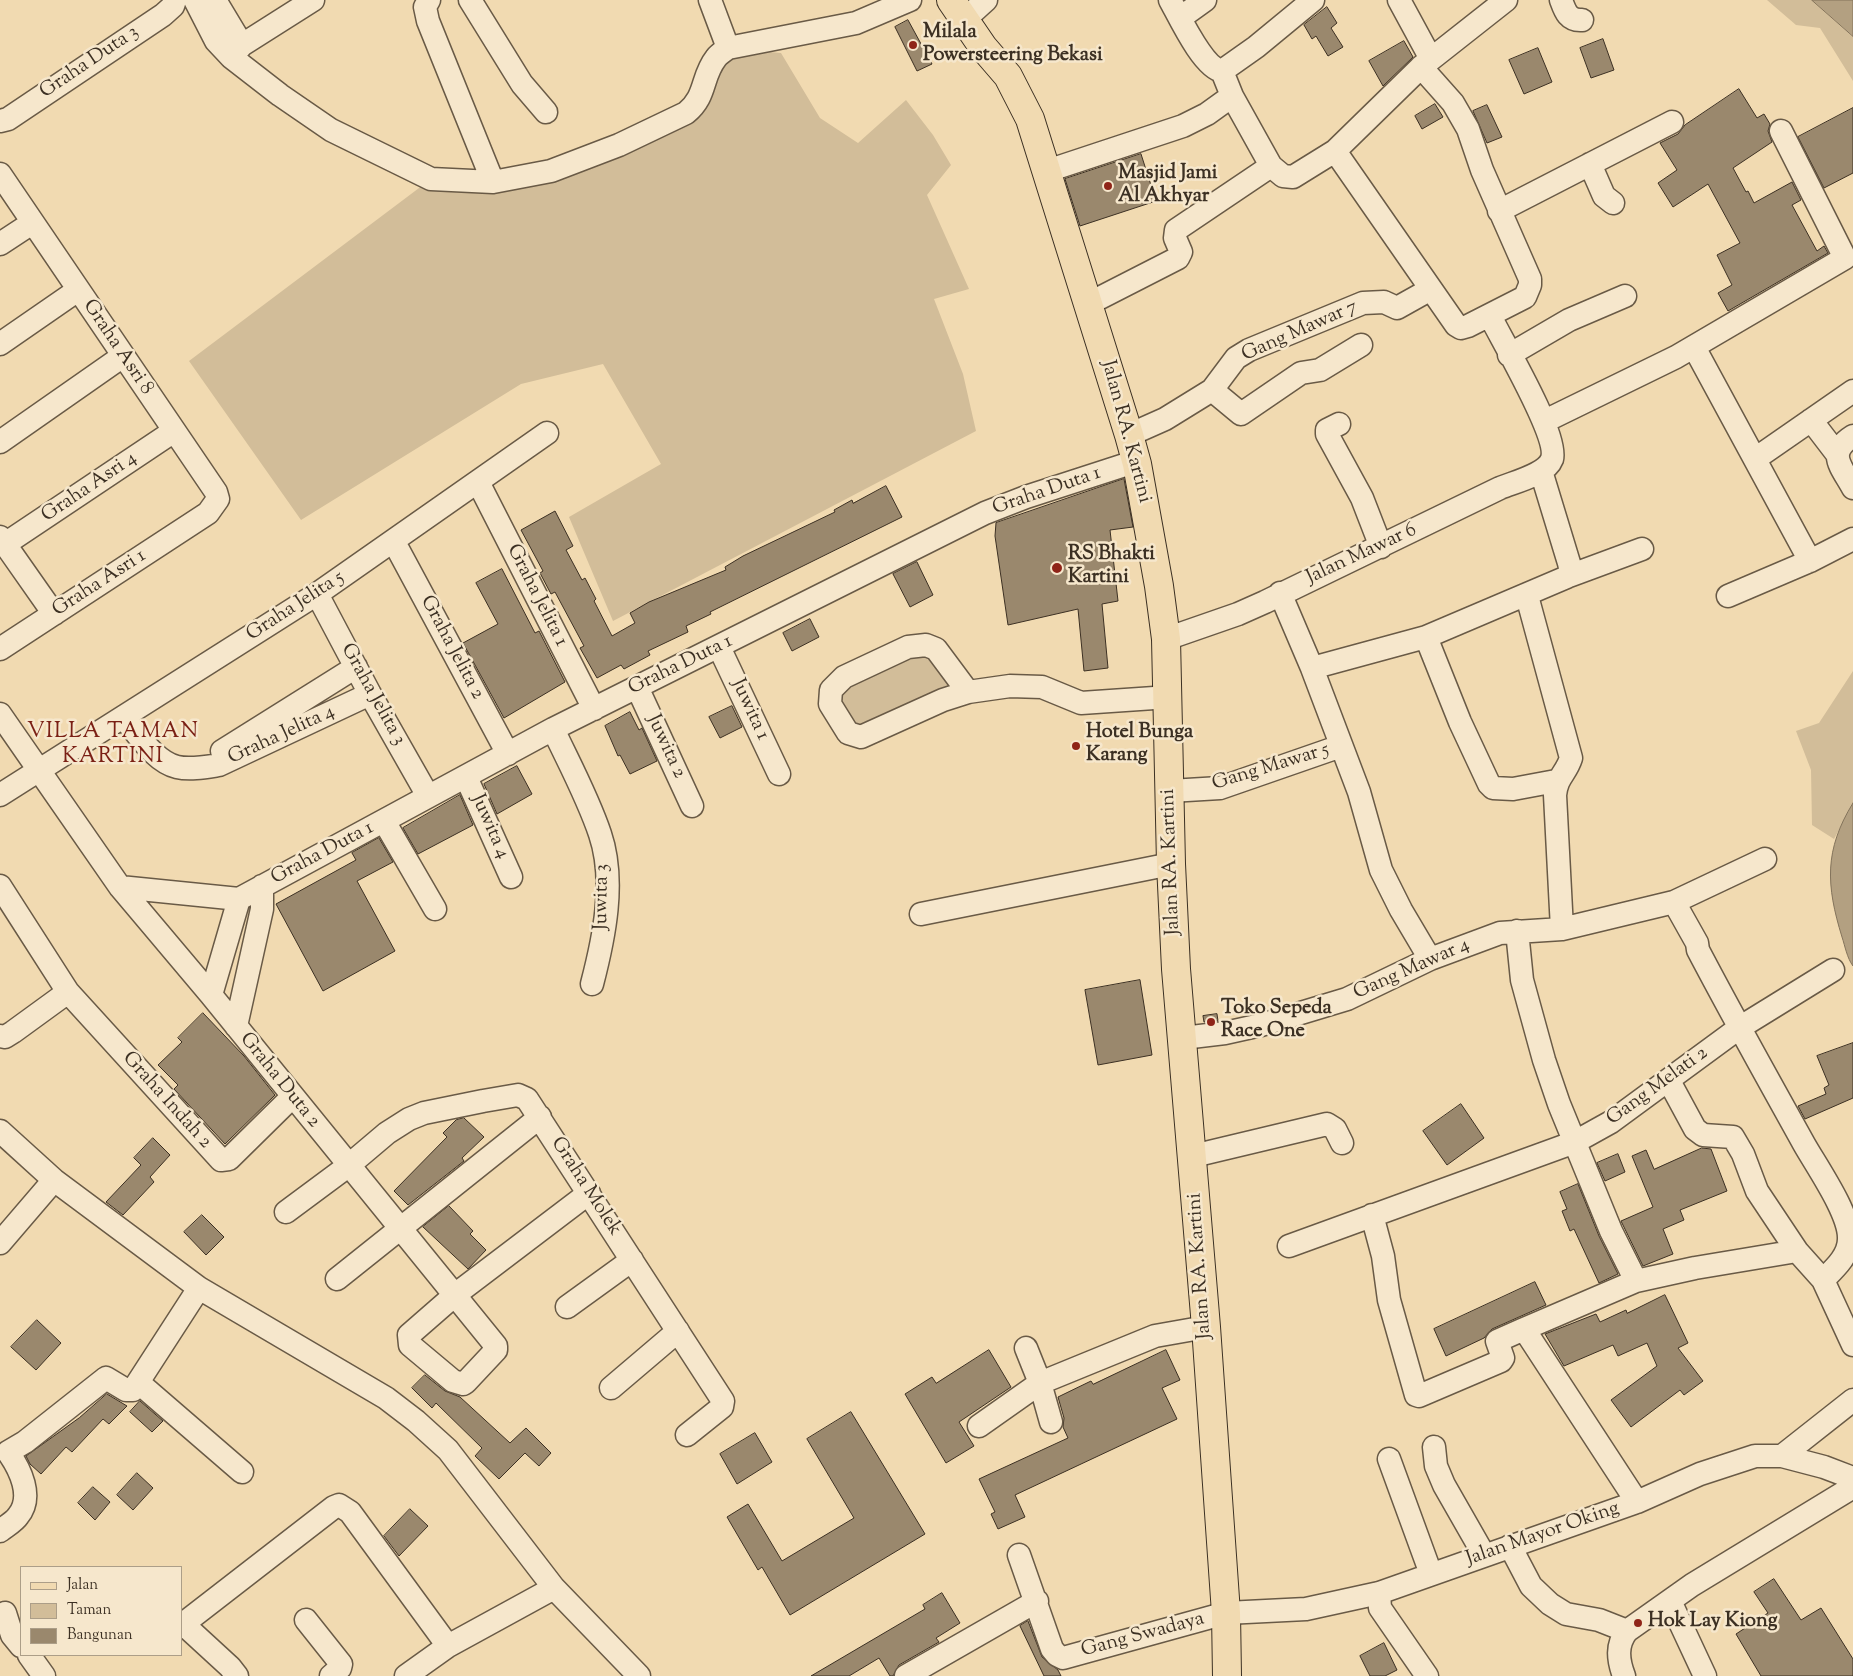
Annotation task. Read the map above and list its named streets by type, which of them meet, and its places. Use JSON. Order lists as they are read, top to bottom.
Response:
{
  "streets": {
    "main road": ["Jalan RA. Kartini"],
    "street": [
      "Graha Duta 3",
      "Gang Mawar 7",
      "Graha Asri 8",
      "Graha Asri 4",
      "Graha Duta 1",
      "Jalan Mawar 6",
      "Graha Asri 1",
      "Graha Jelita 1",
      "Graha Jelita 5",
      "Graha Jelita 2",
      "Graha Jelita 3",
      "Juwita 1",
      "Graha Jelita 4",
      "Juwita 2",
      "Gang Mawar 5",
      "Juwita 4",
      "Juwita 3",
      "Gang Mawar 4",
      "Graha Duta 2",
      "Gang Melati 2",
      "Graha Indah 2",
      "Graha Molek",
      "Jalan Mayor Oking",
      "Gang Swadaya"
    ]
  },
  "crossings": [
    ["Gang Mawar 7", "Jalan RA. Kartini"],
    ["Graha Asri 8", "Graha Asri 4"],
    ["Graha Asri 8", "Graha Asri 1"],
    ["Jalan RA. Kartini", "Graha Duta 1"],
    ["Jalan RA. Kartini", "Jalan Mawar 6"],
    ["Jalan RA. Kartini", "Gang Mawar 5"],
    ["Jalan RA. Kartini", "Gang Mawar 4"],
    ["Jalan RA. Kartini", "Jalan Mayor Oking"],
    ["Jalan RA. Kartini", "Gang Swadaya"],
    ["Graha Duta 1", "Graha Jelita 1"],
    ["Graha Duta 1", "Graha Jelita 2"],
    ["Graha Duta 1", "Graha Jelita 3"],
    ["Graha Duta 1", "Juwita 1"],
    ["Graha Duta 1", "Juwita 2"],
    ["Graha Duta 1", "Juwita 4"],
    ["Graha Duta 1", "Juwita 3"],
    ["Graha Jelita 1", "Graha Jelita 5"],
    ["Graha Jelita 5", "Graha Jelita 2"],
    ["Graha Jelita 5", "Graha Jelita 3"],
    ["Graha Jelita 5", "Graha Jelita 4"],
    ["Graha Jelita 5", "Graha Duta 2"],
    ["Graha Jelita 3", "Graha Jelita 4"],
    ["Graha Duta 2", "Graha Indah 2"],
    ["Graha Duta 2", "Graha Molek"],
    ["Jalan Mayor Oking", "Gang Swadaya"]
  ],
  "districts": ["VILLA TAMAN KARTINI"],
  "places": [
    "Milala Powersteering Bekasi",
    "Masjid Jami Al Akhyar",
    "RS Bhakti Kartini",
    "Hotel Bunga Karang",
    "Toko Sepeda Race One",
    "Hok Lay Kiong"
  ],
  "legend": ["Jalan", "Taman", "Bangunan"]
}
